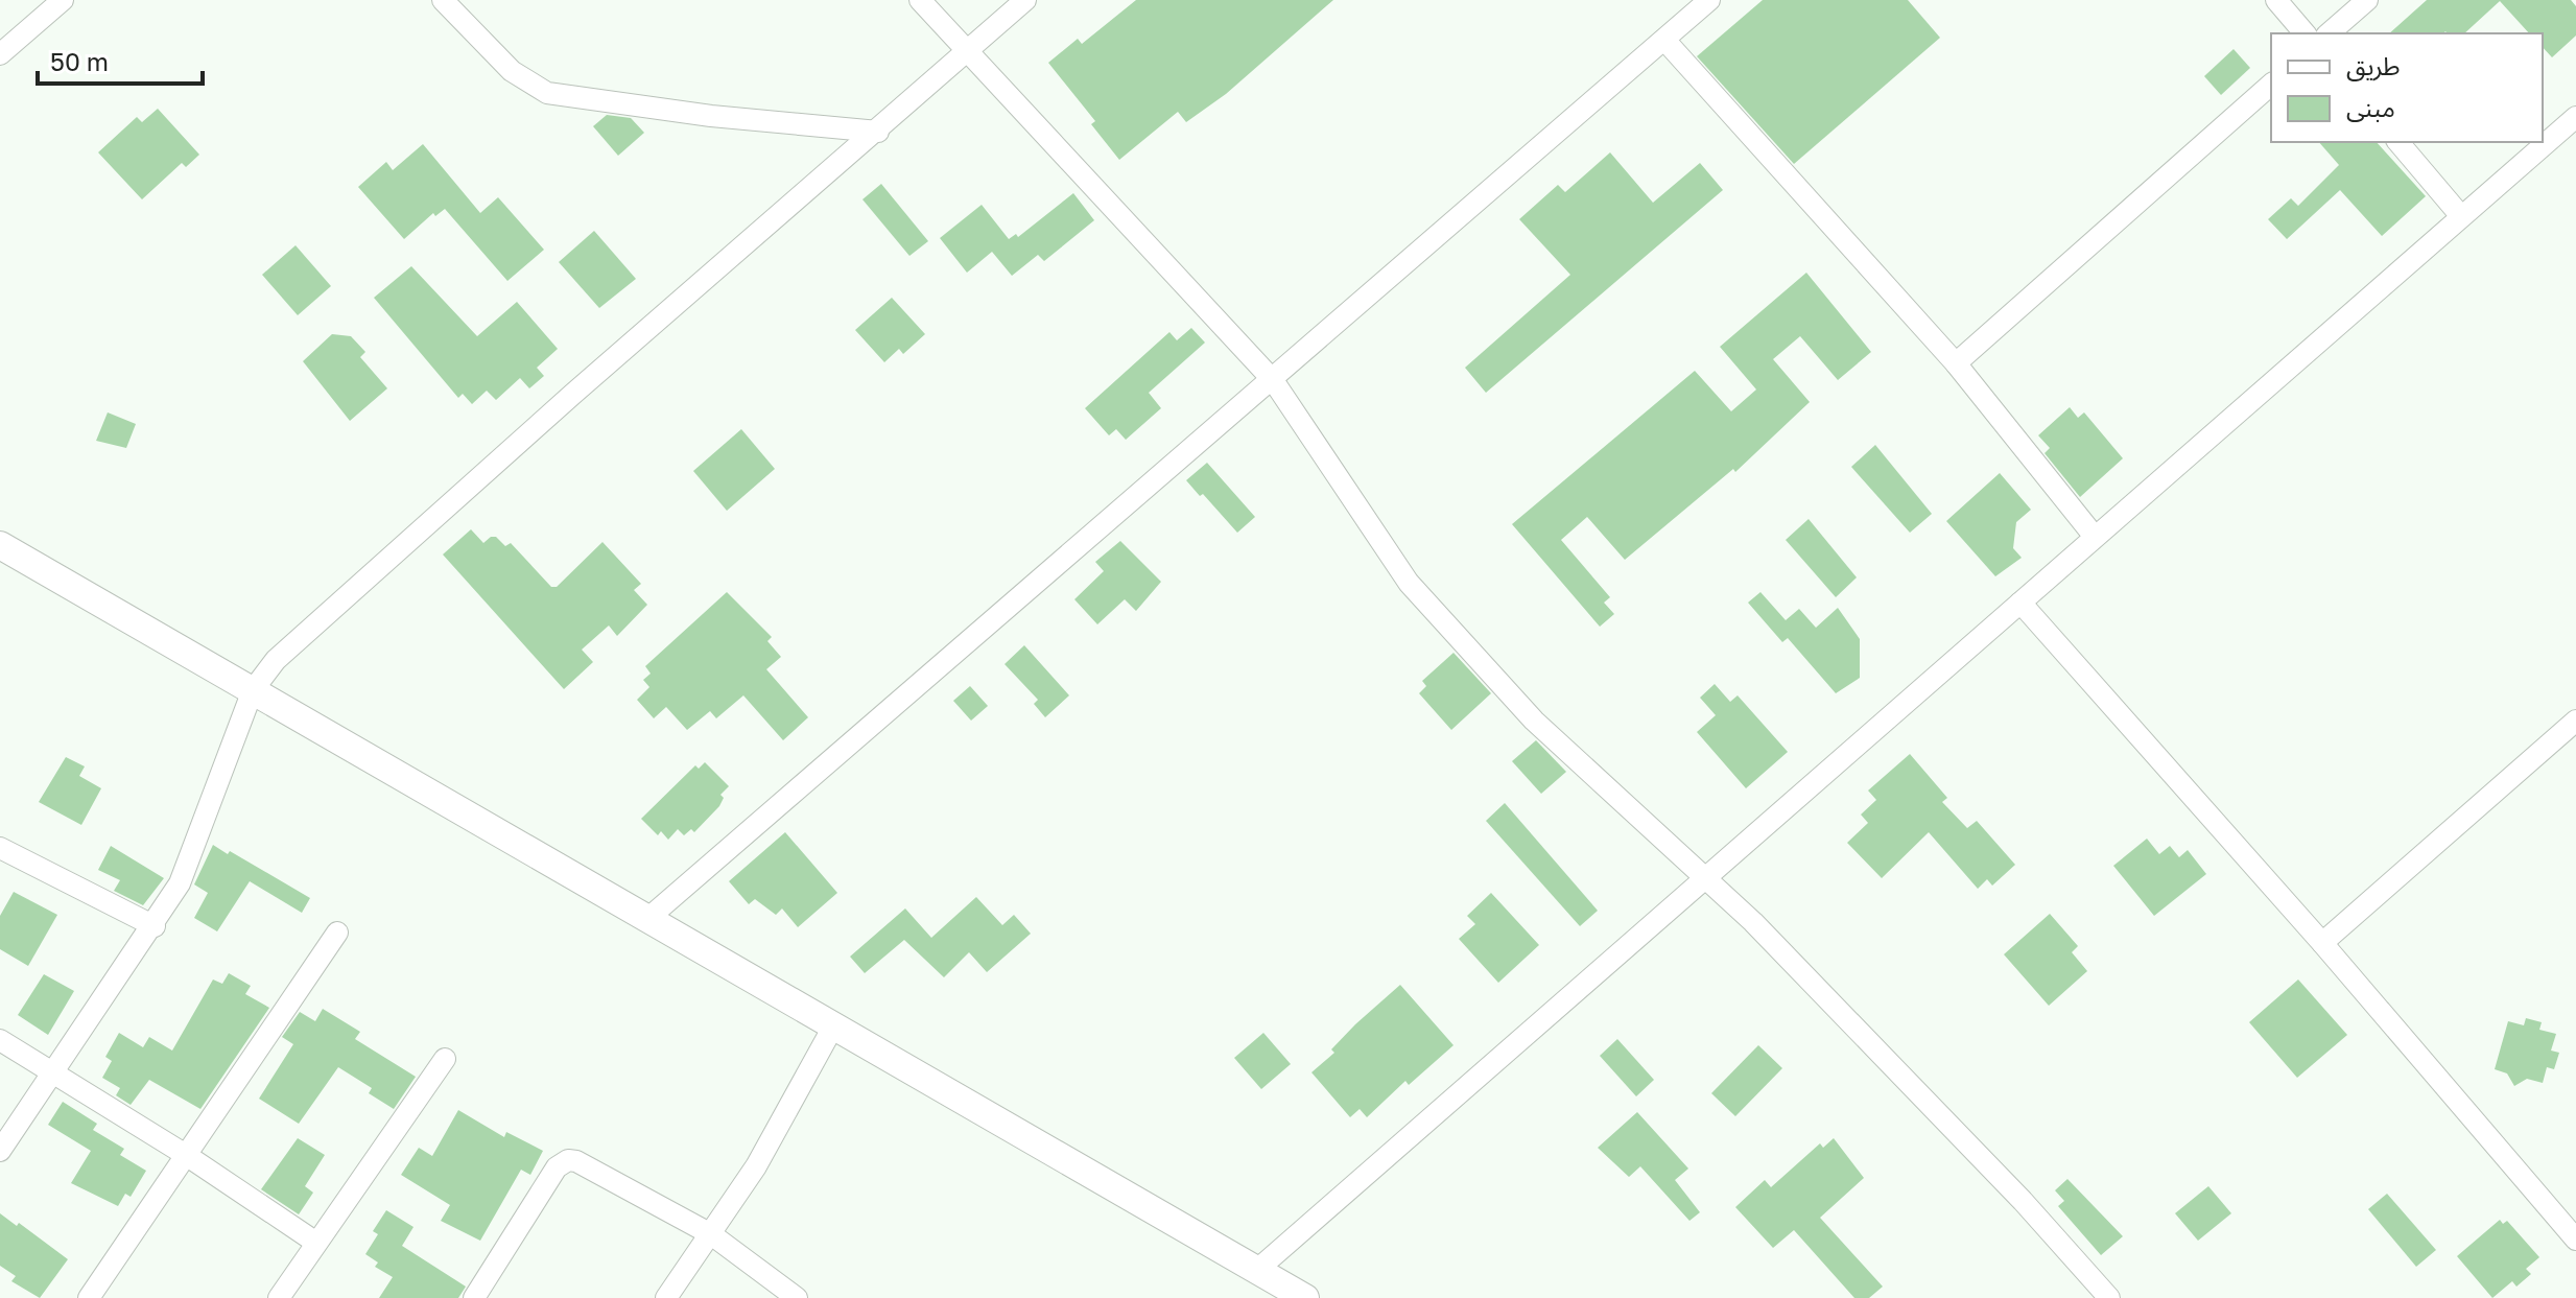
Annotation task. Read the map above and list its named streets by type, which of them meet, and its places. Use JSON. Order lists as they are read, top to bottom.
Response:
{
  "legend": ["طريق", "مبنى"],
  "scale_bar": "50 m"
}
